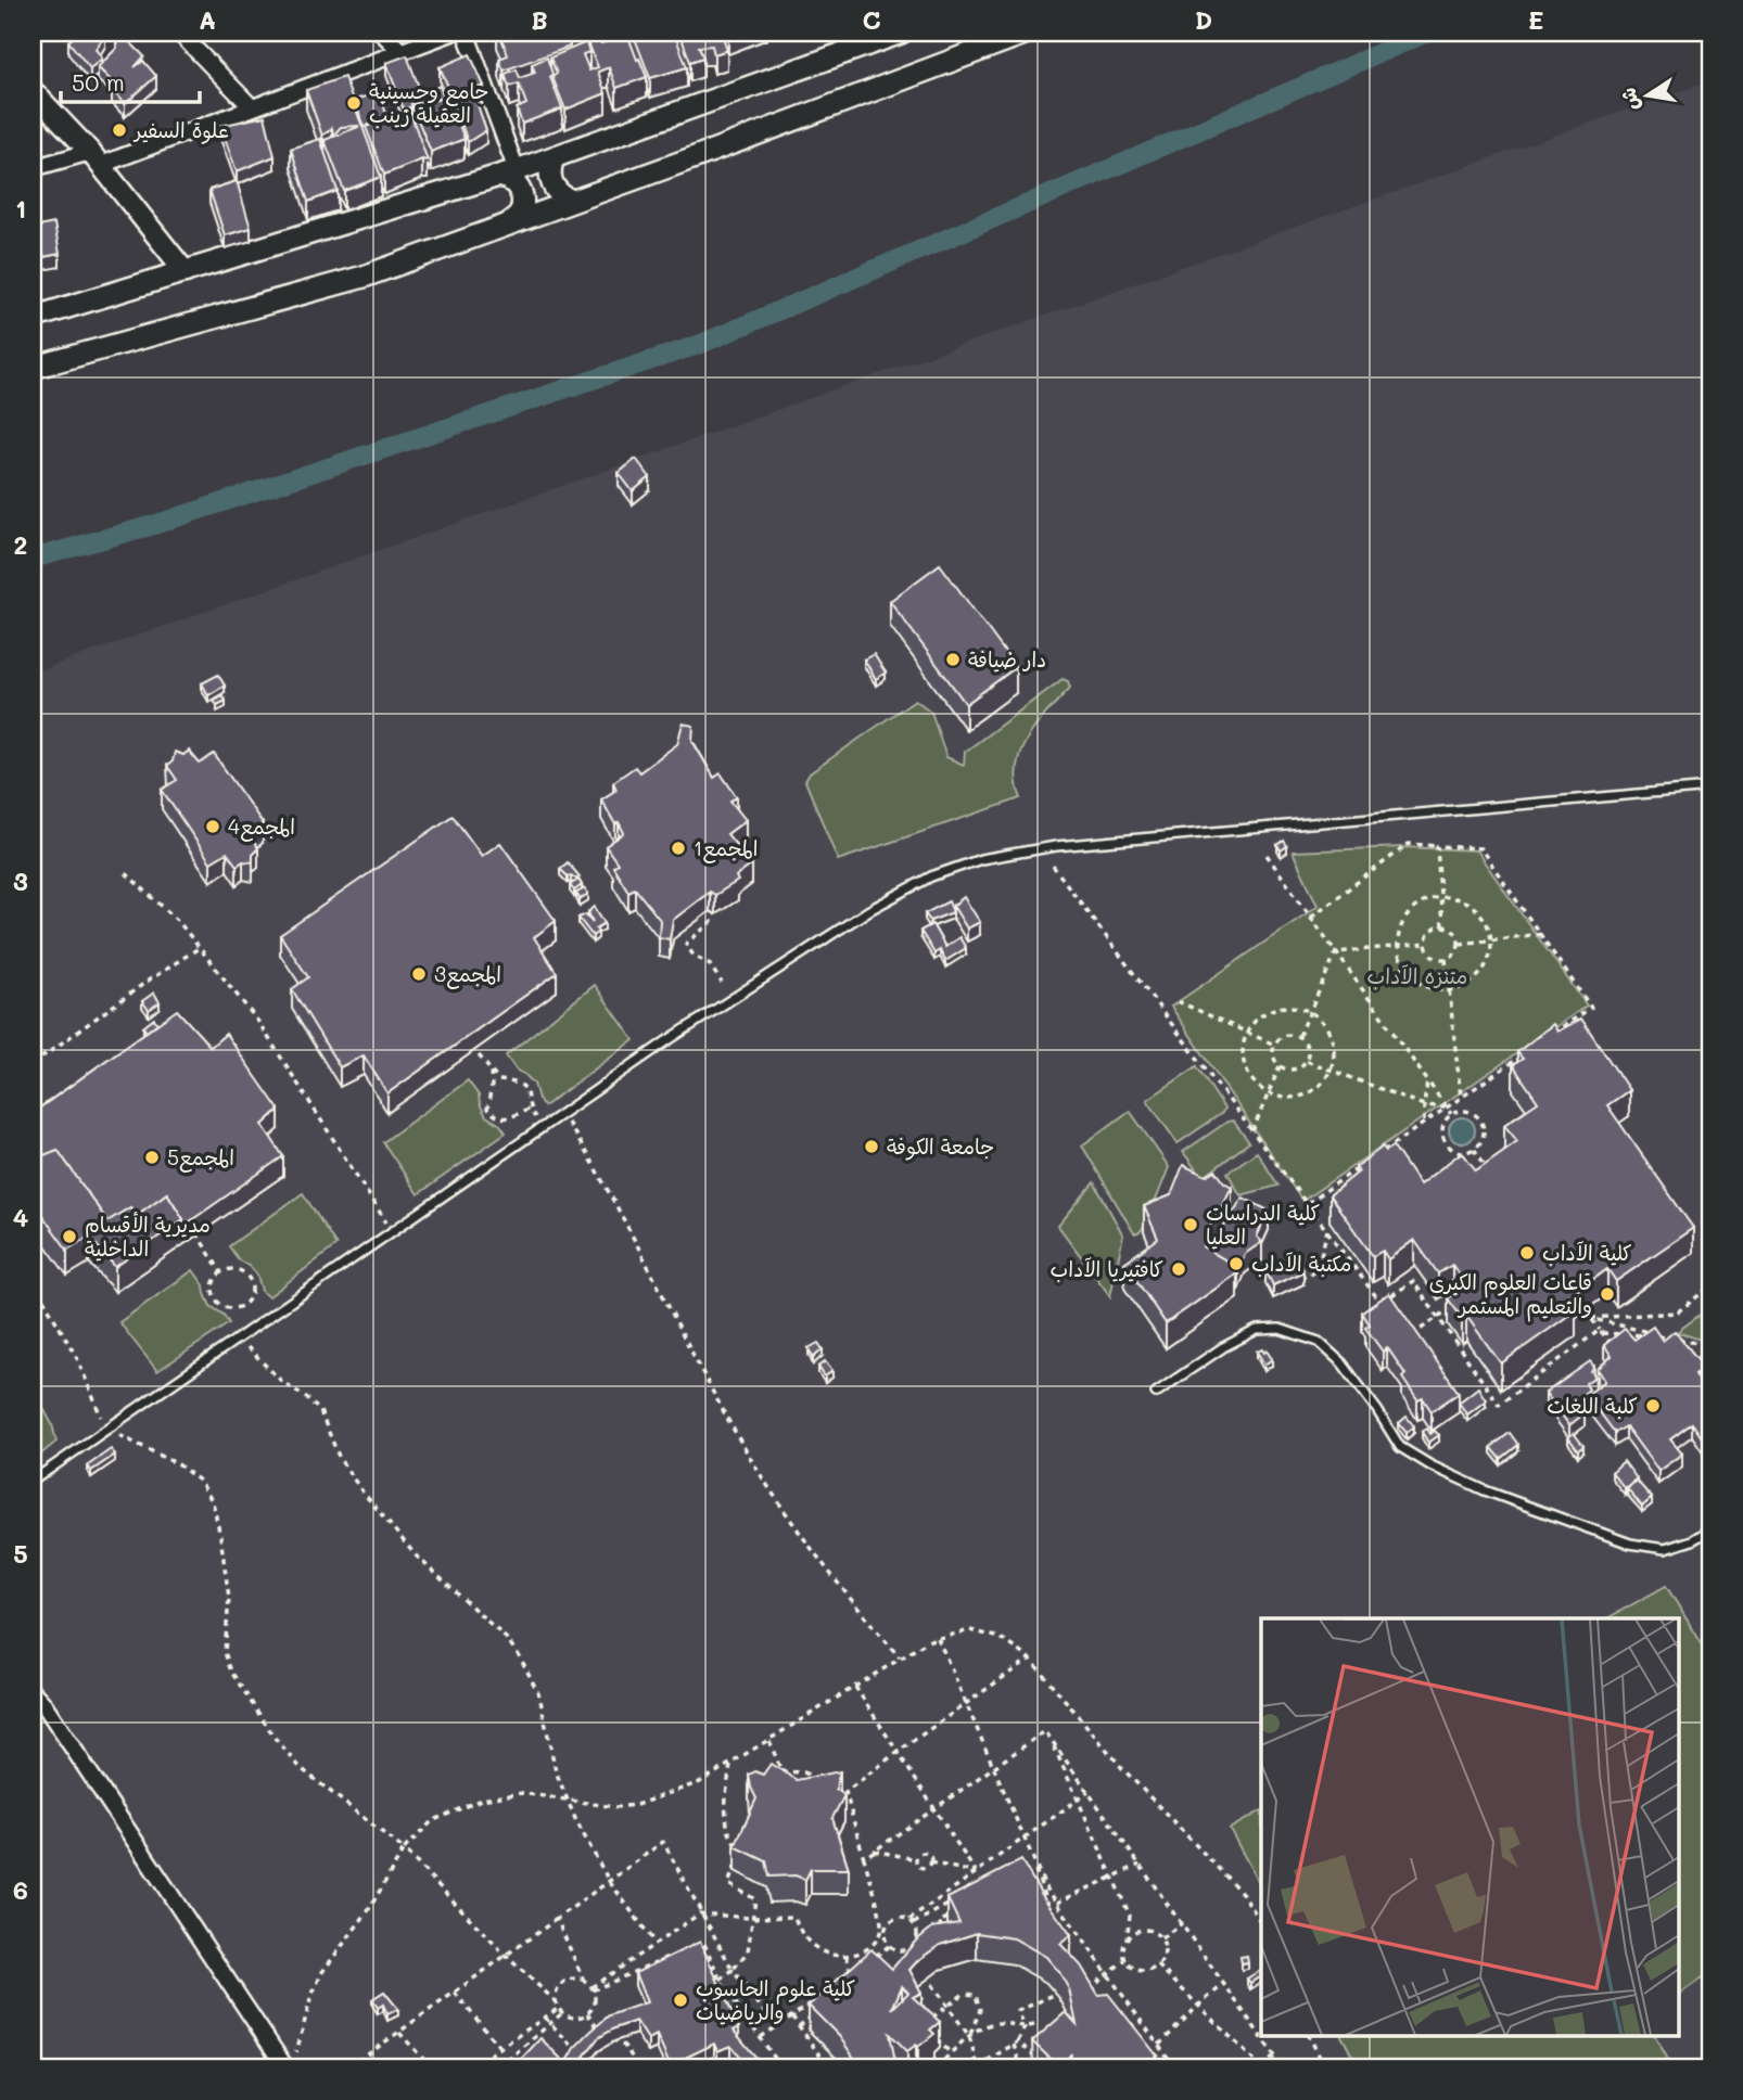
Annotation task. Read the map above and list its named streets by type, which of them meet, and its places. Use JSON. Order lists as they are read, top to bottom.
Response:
{
  "parks": ["متنزه الآداب"],
  "places": [
    "جامع وحسينية العقيلة زينب",
    "علوة السفير",
    "دار ضيافة",
    "المجمع4",
    "المجمع1",
    "المجمع3",
    "جامعة الكوفة",
    "المجمع5",
    "كلية الدراسات العليا",
    "مديرية الأقسام الداخلية",
    "كلية الآداب",
    "مكتبة الآداب",
    "كافتيريا الآداب",
    "قاعات العلوم الكبرى والتعليم المستمر",
    "كلبة اللغات",
    "كلية علوم الحاسوب والرياضيات"
  ],
  "scale_bar": "50 m",
  "north": "left",
  "grid": {
    "columns": [
      "A",
      "B",
      "C",
      "D",
      "E"
    ],
    "rows": [
      "1",
      "2",
      "3",
      "4",
      "5",
      "6"
    ]
  }
}
